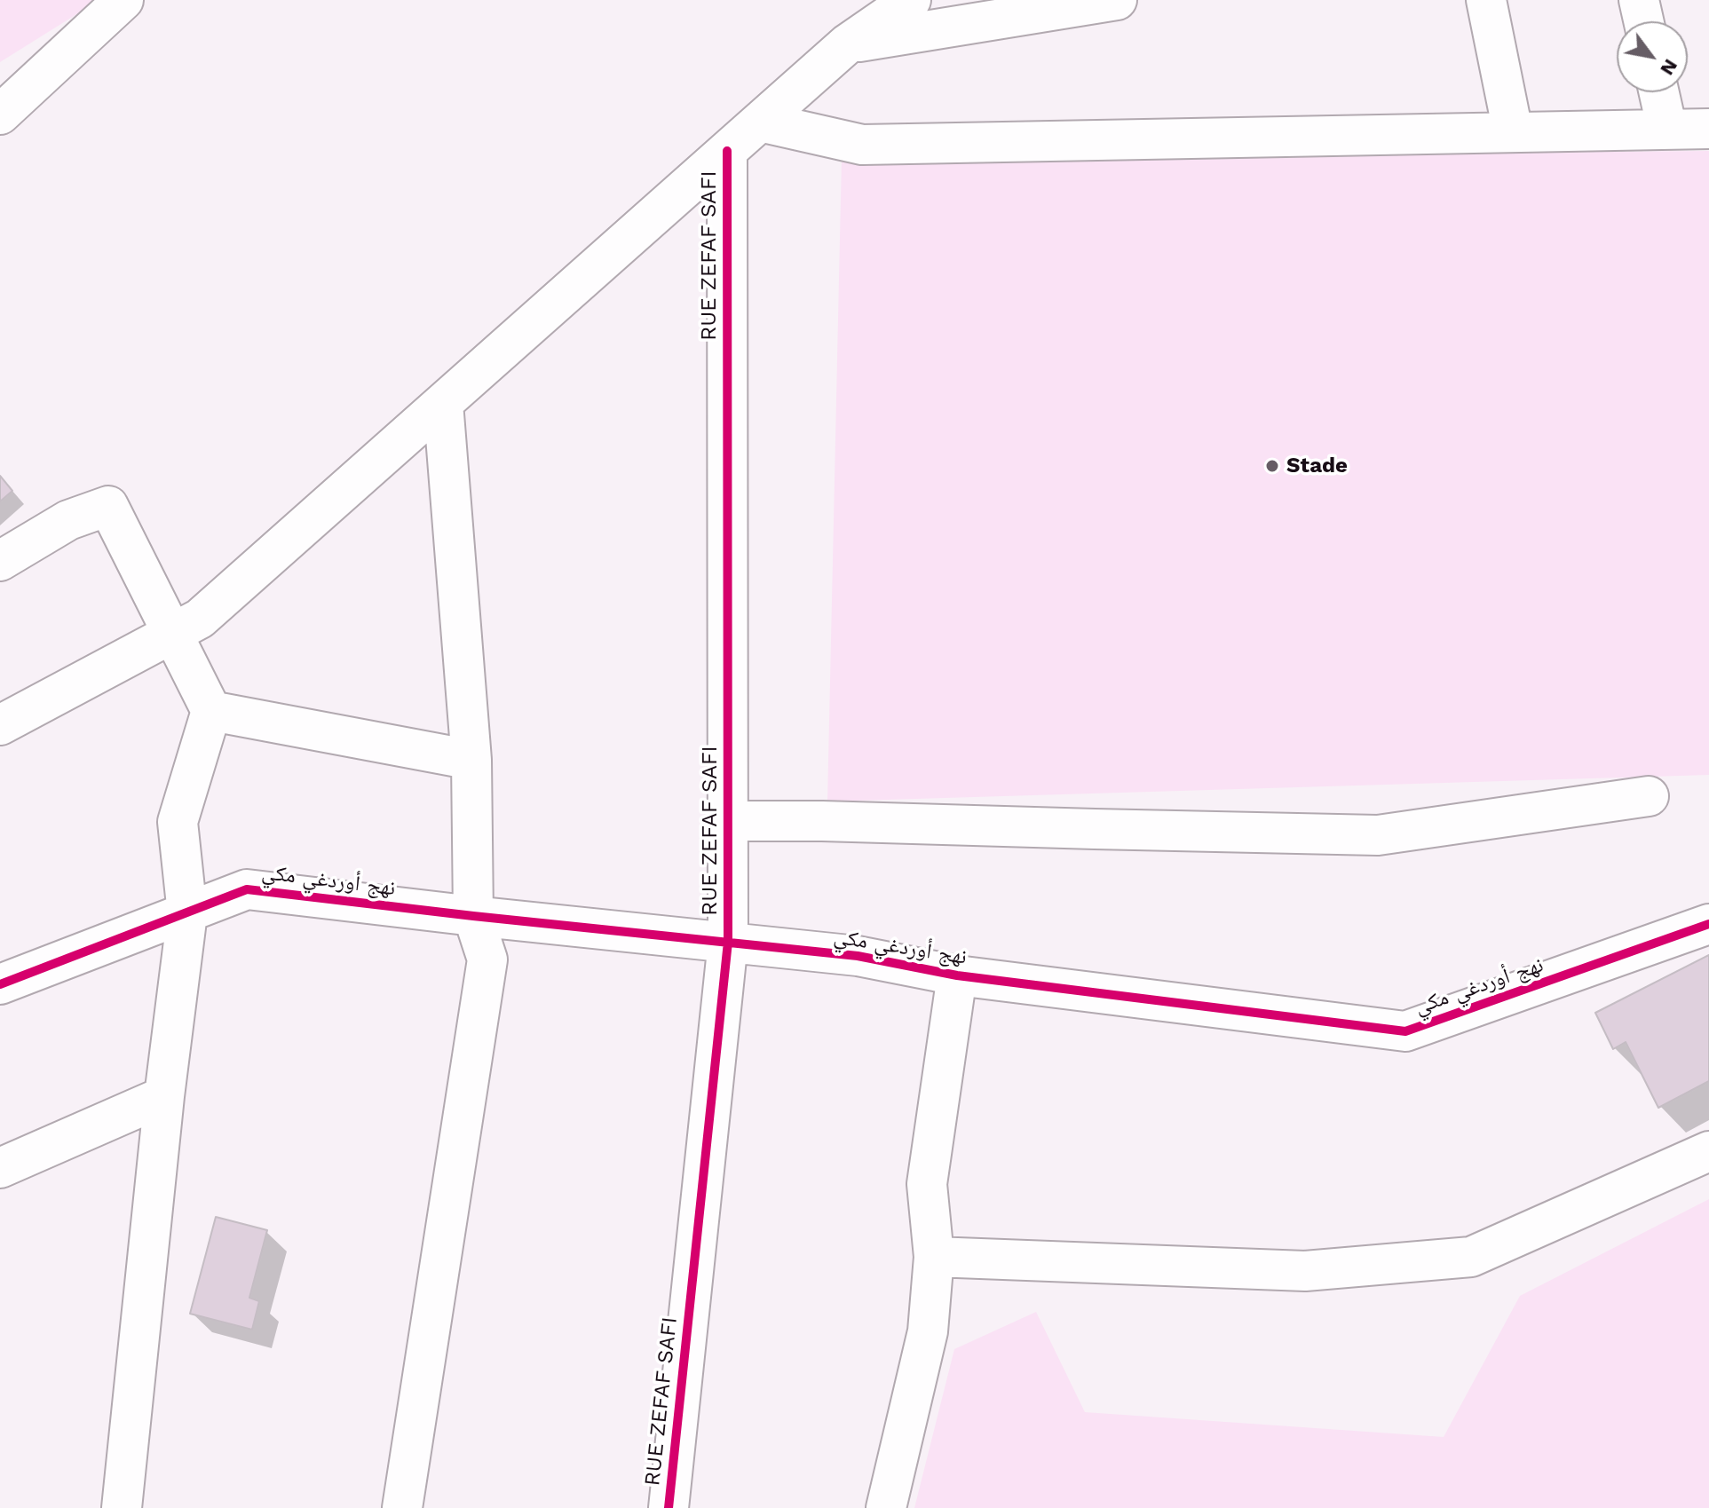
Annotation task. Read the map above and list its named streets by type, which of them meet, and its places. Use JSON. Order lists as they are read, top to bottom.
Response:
{
  "streets": {
    "street": ["RUE ZEFAF SAFI", "نهج أوردغي مكي"]
  },
  "crossings": [
    ["RUE ZEFAF SAFI", "نهج أوردغي مكي"]
  ],
  "places": ["Stade"],
  "north": "bottom right"
}
